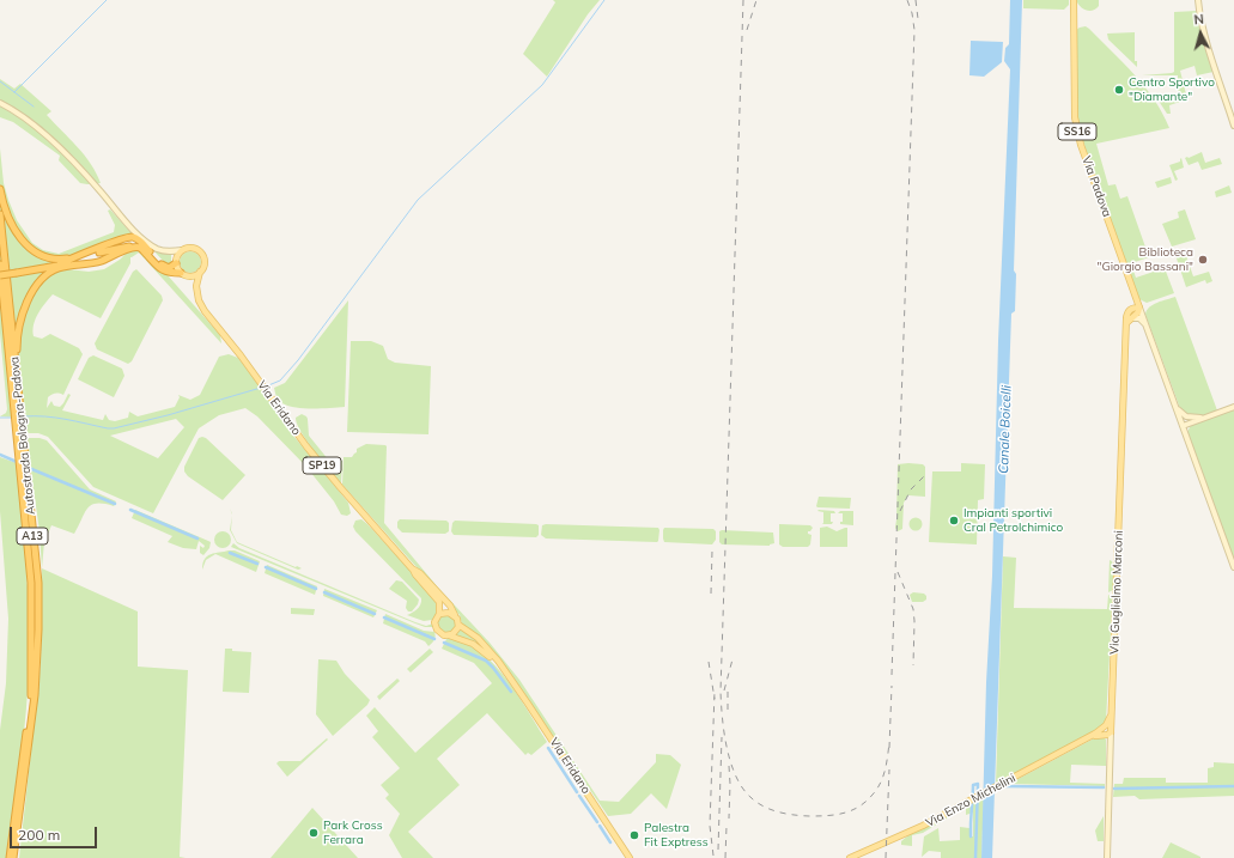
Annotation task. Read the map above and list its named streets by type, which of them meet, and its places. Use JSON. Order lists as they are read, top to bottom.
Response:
{
  "streets": {
    "highway": ["Autostrada Bologna-Padova", "A13"],
    "main road": [
      "SS16",
      "Via Padova",
      "Via Eridano",
      "SP19",
      "Via Guglielmo Marconi",
      "Via Enzo Michelini"
    ]
  },
  "crossings": [
    ["Via Padova", "Via Guglielmo Marconi"],
    ["Via Eridano", "A13"],
    ["Autostrada Bologna-Padova", "A13"],
    ["Via Guglielmo Marconi", "Via Enzo Michelini"]
  ],
  "water": ["Canale Boicelli"],
  "places": [
    "Centro Sportivo \"Diamante\"",
    "Biblioteca \"Giorgio Bassani\"",
    "Impianti sportivi Cral Petrolchimico",
    "Park Cross Ferrara",
    "Palestra Fit Exptress"
  ],
  "scale_bar": "200 m",
  "north": "top"
}
